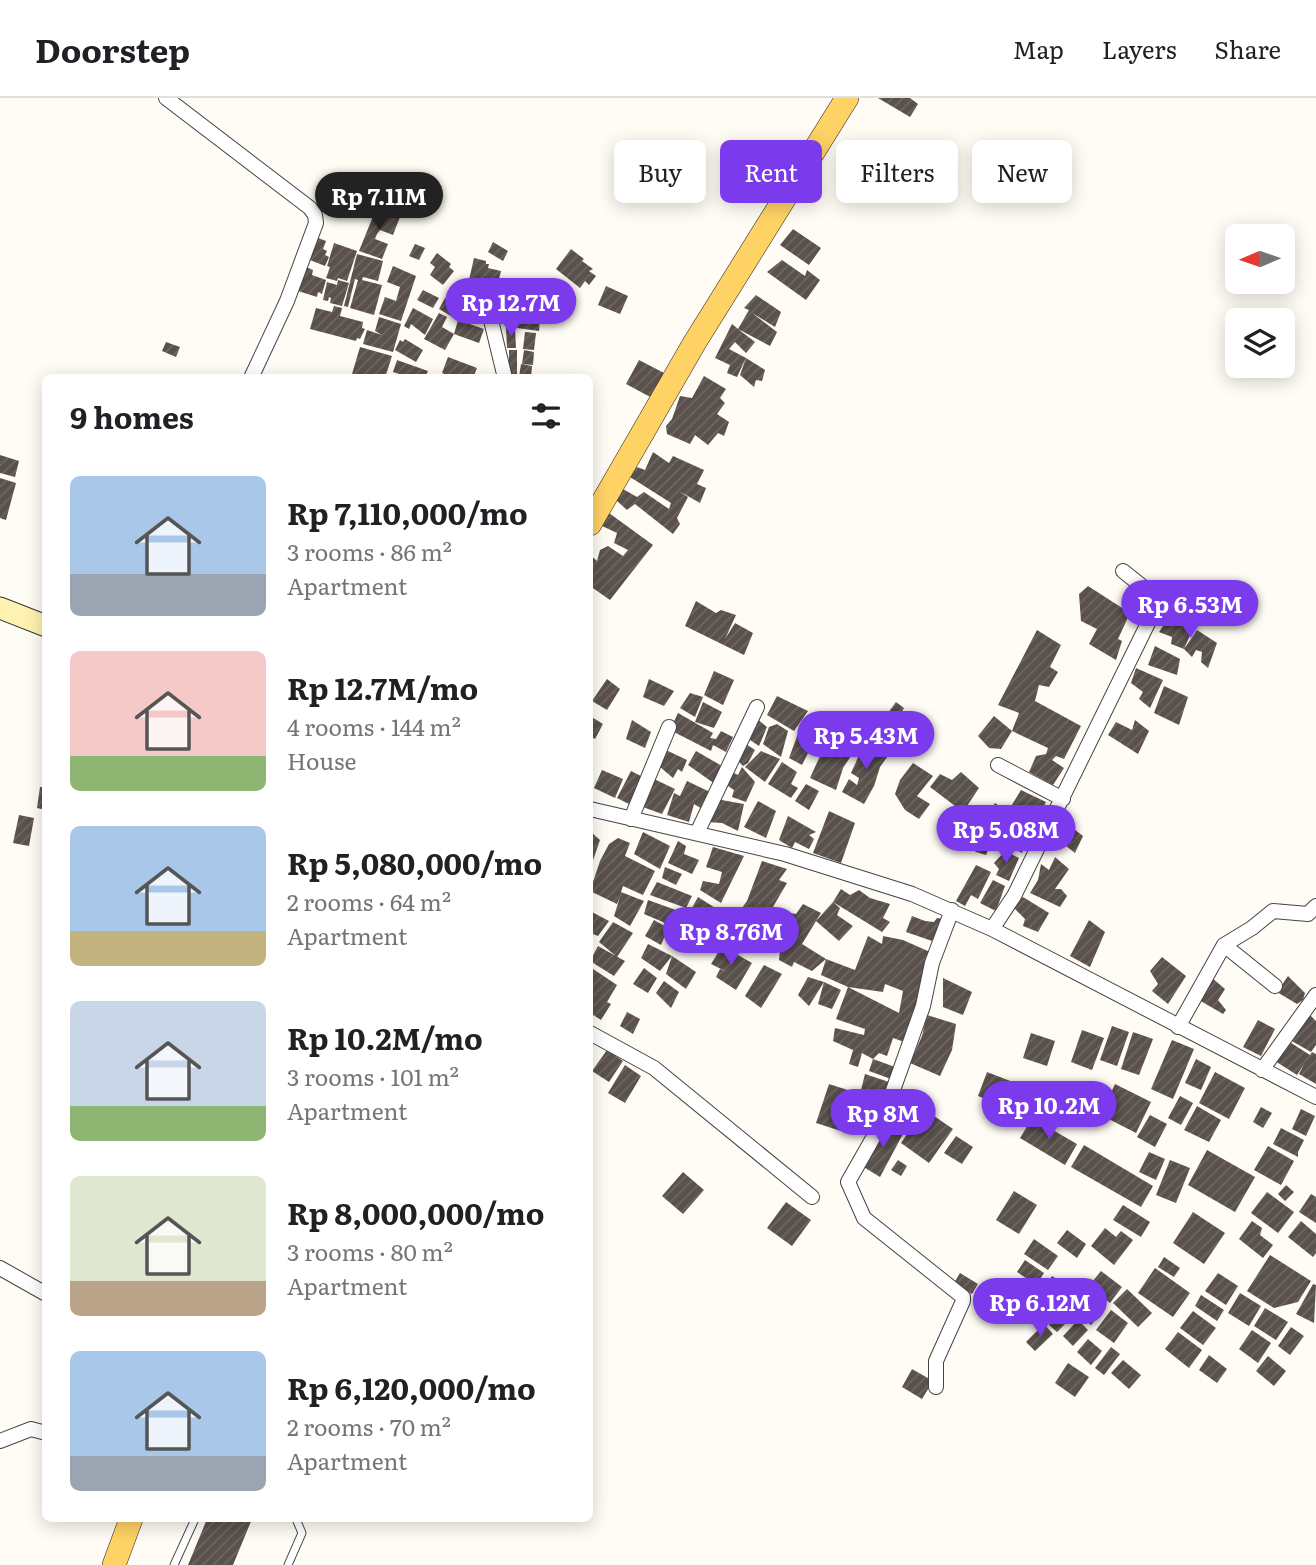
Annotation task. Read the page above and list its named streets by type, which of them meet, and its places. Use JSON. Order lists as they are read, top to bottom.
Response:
{
  "north": "left",
  "page": {
    "header": "Doorstep",
    "nav": ["Map", "Layers", "Share"],
    "chip": [
      "Buy",
      "Rent",
      "Filters",
      "New"
    ],
    "price": [
      "Rp 7.11M",
      "Rp 12.7M",
      "Rp 6.53M",
      "Rp 5.43M",
      "Rp 5.08M",
      "Rp 8.76M",
      "Rp 10.2M",
      "Rp 8M",
      "Rp 6.12M"
    ],
    "heading": "9 homes",
    "list": [
      {
        "name": "Rp 7,110,000/mo",
        "note": "3 rooms · 86 m² · Apartment"
      },
      {
        "name": "Rp 12.7M/mo",
        "note": "4 rooms · 144 m² · House"
      },
      {
        "name": "Rp 5,080,000/mo",
        "note": "2 rooms · 64 m² · Apartment"
      },
      {
        "name": "Rp 10.2M/mo",
        "note": "3 rooms · 101 m² · Apartment"
      },
      {
        "name": "Rp 8,000,000/mo",
        "note": "3 rooms · 80 m² · Apartment"
      },
      {
        "name": "Rp 6,120,000/mo",
        "note": "2 rooms · 70 m² · Apartment"
      }
    ]
  }
}
